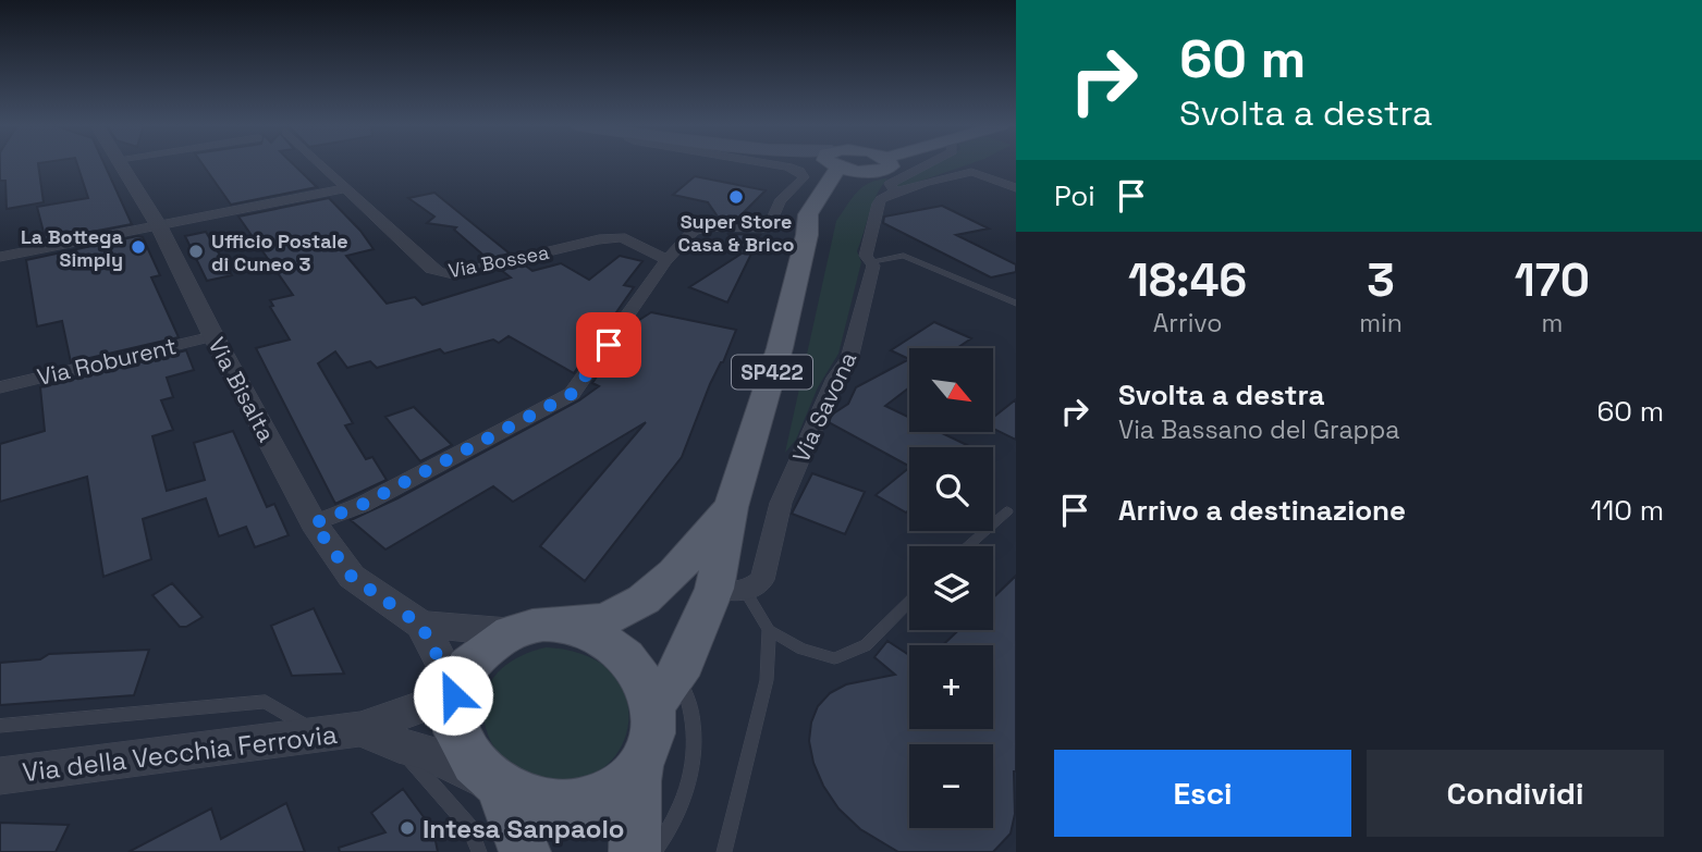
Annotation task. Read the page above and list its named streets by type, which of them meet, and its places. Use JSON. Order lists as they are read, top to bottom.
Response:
{
  "streets": {
    "main road": ["SP422", "Via Savona"],
    "street": [
      "Via Bossea",
      "Via Roburent",
      "Via Bisalta",
      "Via della Vecchia Ferrovia"
    ]
  },
  "crossings": [
    ["Via Roburent", "Via Bisalta"],
    ["SP422", "Via Bisalta"],
    ["SP422", "Via Savona"],
    ["SP422", "Via della Vecchia Ferrovia"],
    ["Via Bisalta", "Via Savona"],
    ["Via Bisalta", "Via della Vecchia Ferrovia"],
    ["Via Savona", "Via della Vecchia Ferrovia"]
  ],
  "places": [
    "Super Store Casa & Brico",
    "La Bottega Simply",
    "Ufficio Postale di Cuneo 3",
    "Intesa Sanpaolo"
  ],
  "north": "bottom right",
  "page": {
    "turn": ["60 m", "Svolta a destra"],
    "then": "Poi",
    "eta": [
      "18:46",
      "Arrivo",
      "3",
      "min",
      "170",
      "m"
    ],
    "map_buttons": ["+", "−"],
    "list": [
      {
        "name": "Svolta a destra",
        "note": "Via Bassano del Grappa",
        "value": "60 m"
      },
      {
        "name": "Arrivo a destinazione",
        "value": "110 m"
      }
    ],
    "buttons": ["Esci", "Condividi"]
  }
}
